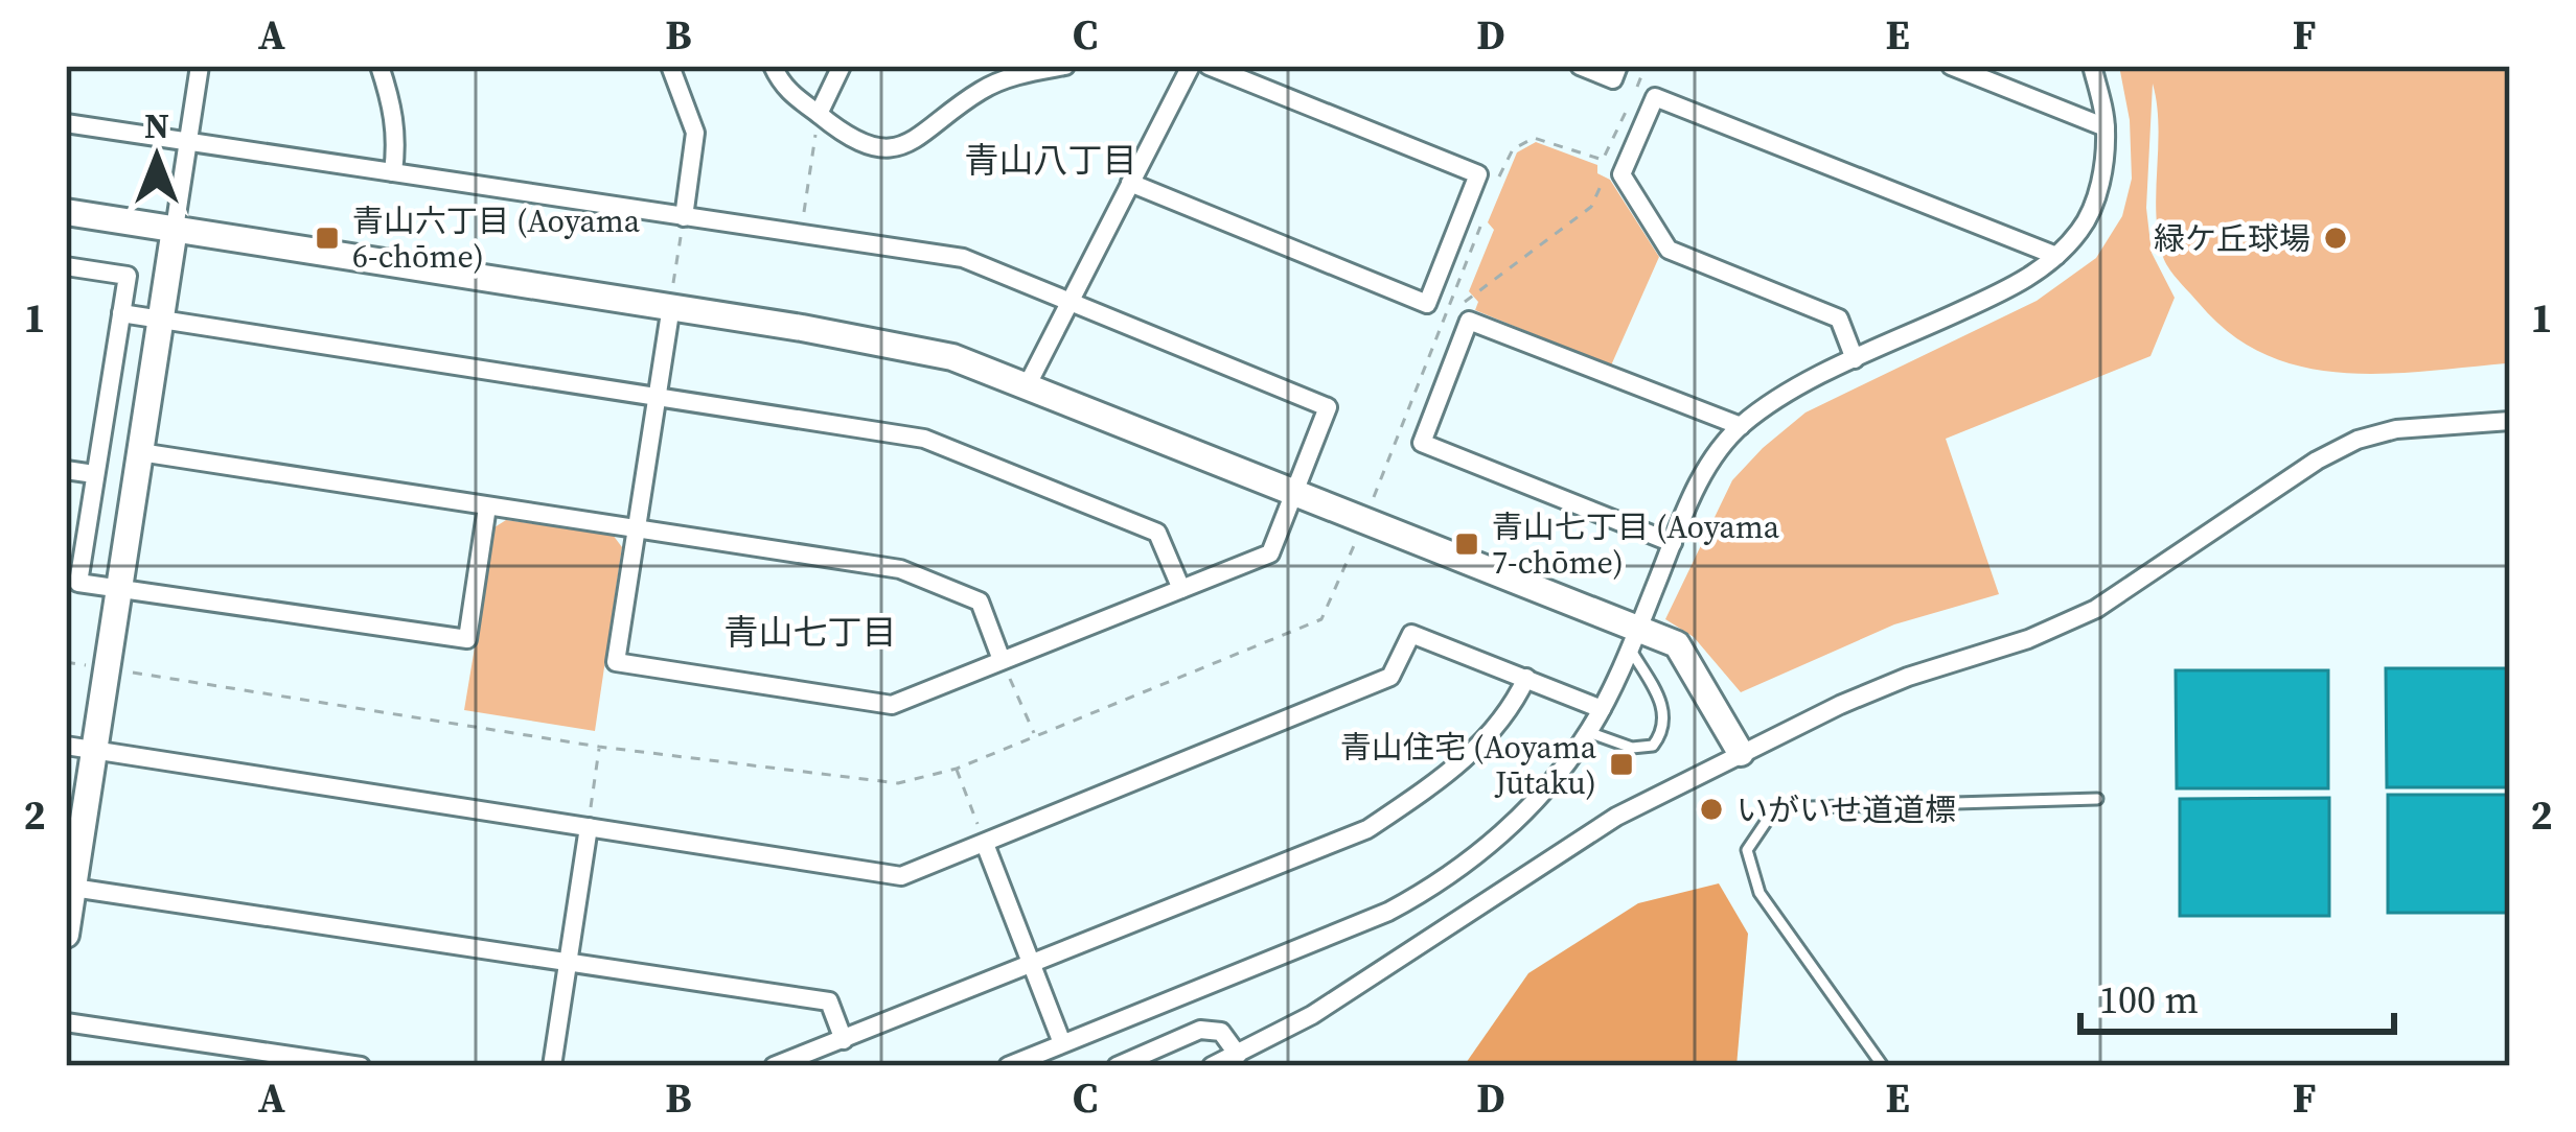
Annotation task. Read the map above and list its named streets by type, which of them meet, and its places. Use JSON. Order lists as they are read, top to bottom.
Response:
{
  "districts": ["青山八丁目", "青山七丁目"],
  "places": {
    "transit": ["青山六丁目 (Aoyama 6-chōme)", "青山七丁目 (Aoyama 7-chōme)", "青山住宅 (Aoyama Jūtaku)"],
    "other": ["緑ケ丘球場", "いがいせ道道標"]
  },
  "scale_bar": "100 m",
  "north": "top",
  "grid": {
    "columns": [
      "A",
      "B",
      "C",
      "D",
      "E",
      "F"
    ],
    "rows": ["1", "2"]
  }
}
